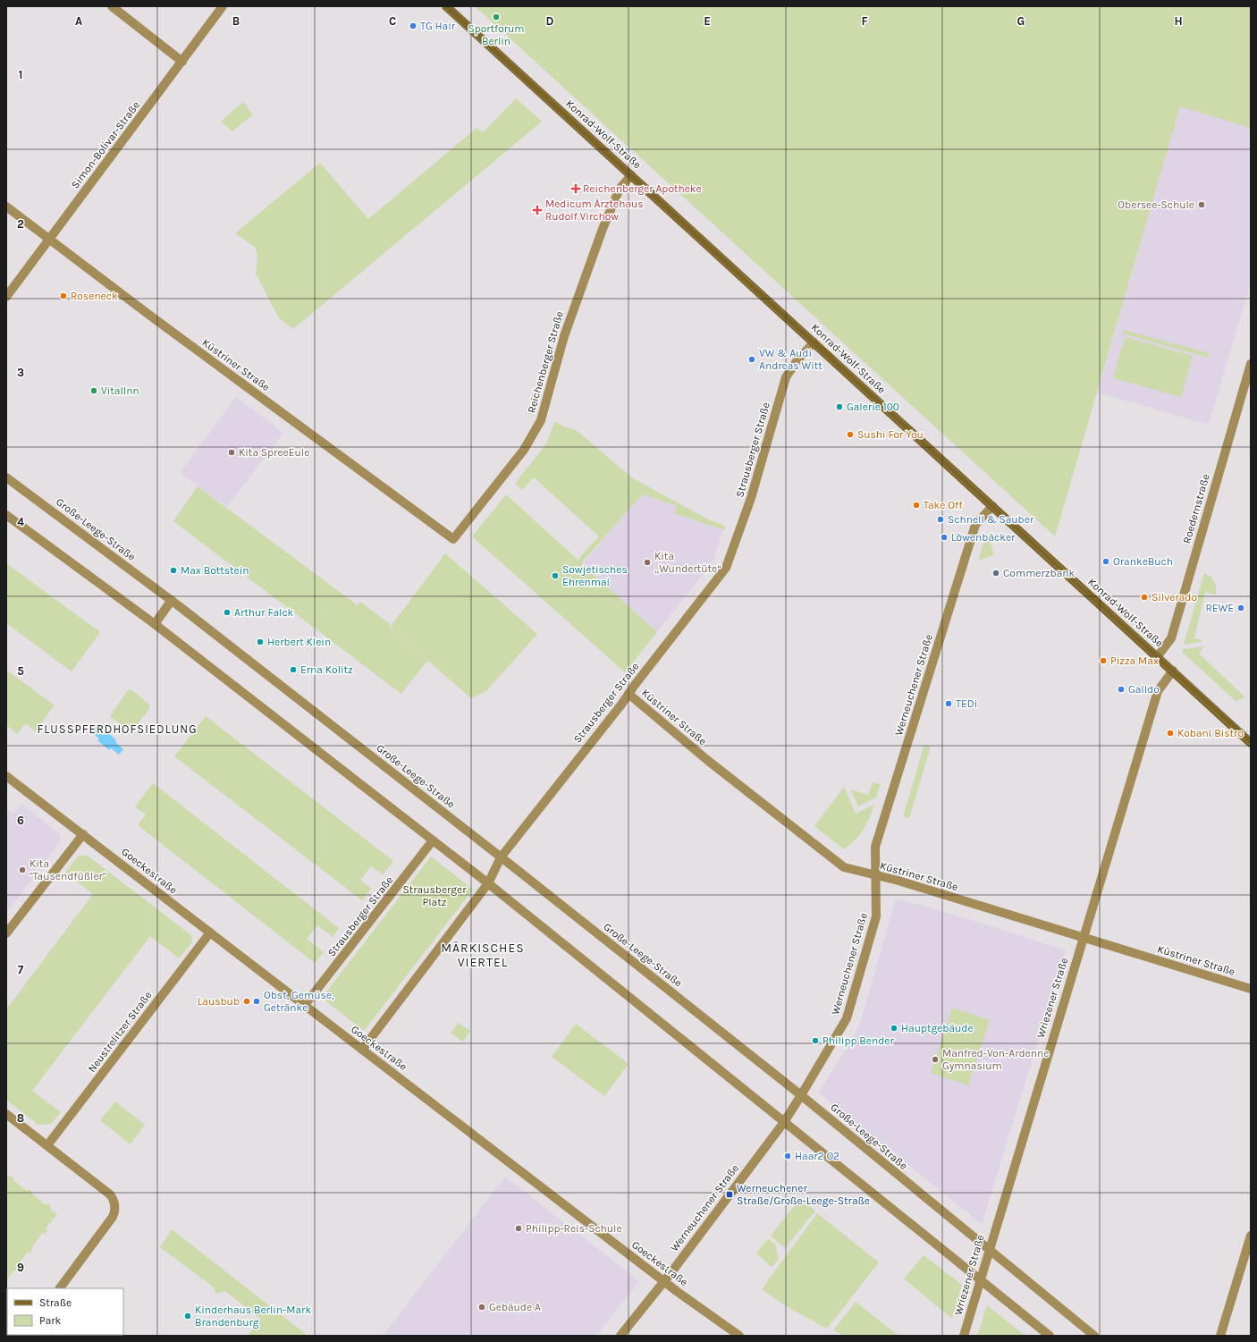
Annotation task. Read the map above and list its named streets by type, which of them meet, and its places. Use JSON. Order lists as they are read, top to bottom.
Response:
{
  "streets": {
    "main road": ["Konrad-Wolf-Straße"],
    "street": [
      "Simon-Bolivar-Straße",
      "Reichenberger Straße",
      "Küstriner Straße",
      "Strausberger Straße",
      "Roedernstraße",
      "Große-Leege-Straße",
      "Werneuchener Straße",
      "Goeckestraße",
      "Wriezener Straße",
      "Neustrelitzer Straße"
    ]
  },
  "crossings": [
    ["Konrad-Wolf-Straße", "Reichenberger Straße"],
    ["Konrad-Wolf-Straße", "Strausberger Straße"],
    ["Konrad-Wolf-Straße", "Roedernstraße"],
    ["Konrad-Wolf-Straße", "Werneuchener Straße"],
    ["Konrad-Wolf-Straße", "Wriezener Straße"],
    ["Simon-Bolivar-Straße", "Küstriner Straße"],
    ["Reichenberger Straße", "Küstriner Straße"],
    ["Küstriner Straße", "Strausberger Straße"],
    ["Küstriner Straße", "Werneuchener Straße"],
    ["Küstriner Straße", "Wriezener Straße"],
    ["Strausberger Straße", "Große-Leege-Straße"],
    ["Strausberger Straße", "Goeckestraße"],
    ["Große-Leege-Straße", "Werneuchener Straße"],
    ["Große-Leege-Straße", "Wriezener Straße"],
    ["Werneuchener Straße", "Goeckestraße"],
    ["Goeckestraße", "Neustrelitzer Straße"]
  ],
  "districts": ["FLUSSPFERDHOFSIEDLUNG", "MÄRKISCHES VIERTEL"],
  "parks": ["Strausberger Platz"],
  "places": {
    "other": [
      "Sportforum Berlin",
      "TG Hair",
      "Obersee-Schule",
      "Roseneck",
      "VW & Audi Andreas Witt",
      "VitalInn",
      "Galerie 100",
      "Sushi For You",
      "Kita SpreeEule",
      "Take Off",
      "Schnell & Sauber",
      "Löwenbäcker",
      "OrankeBuch",
      "Kita „Wundertüte“",
      "Max Bottstein",
      "Commerzbank",
      "Sowjetisches Ehrenmal",
      "Silverado",
      "REWE",
      "Arthur Falck",
      "Herbert Klein",
      "Pizza Max",
      "Erna Kolitz",
      "Galldo",
      "TEDi",
      "Kobani Bistro",
      "Kita \"Tausendfüßler\"",
      "Lausbub",
      "Obst, Gemüse, Getränke",
      "Hauptgebäude",
      "Philipp Bender",
      "Manfred-Von-Ardenne Gymnasium",
      "Haar2 O2",
      "Philipp-Reis-Schule",
      "Gebäude A",
      "Kinderhaus Berlin-Mark Brandenburg"
    ],
    "health": ["Reichenberger Apotheke", "Medicum Ärztehaus Rudolf Virchow"],
    "transit": ["Werneuchener Straße/Große-Leege-Straße"]
  },
  "legend": ["Straße", "Park"],
  "grid": {
    "columns": [
      "A",
      "B",
      "C",
      "D",
      "E",
      "F",
      "G",
      "H"
    ],
    "rows": [
      "1",
      "2",
      "3",
      "4",
      "5",
      "6",
      "7",
      "8",
      "9"
    ]
  }
}
